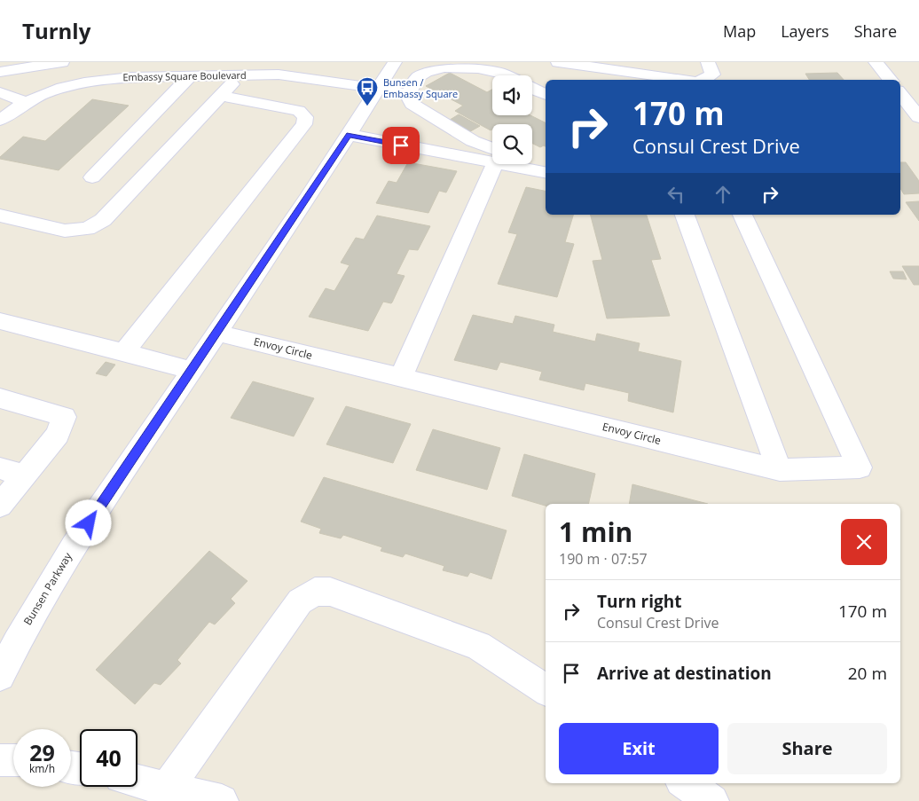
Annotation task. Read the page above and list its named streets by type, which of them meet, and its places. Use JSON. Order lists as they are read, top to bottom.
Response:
{
  "streets": {
    "street": ["Embassy Square Boulevard", "Envoy Circle", "Bunsen Parkway"]
  },
  "crossings": [
    ["Embassy Square Boulevard", "Bunsen Parkway"],
    ["Envoy Circle", "Bunsen Parkway"]
  ],
  "places": {
    "bus stop": ["Bunsen / Embassy Square"]
  },
  "page": {
    "header": "Turnly",
    "nav": ["Map", "Layers", "Share"],
    "turn": ["170 m", "Consul Crest Drive"],
    "heading": ["1 min", "190 m · 07:57"],
    "list": [
      {
        "name": "Turn right",
        "note": "Consul Crest Drive",
        "value": "170 m"
      },
      {
        "name": "Arrive at destination",
        "value": "20 m"
      }
    ],
    "buttons": ["Exit", "Share"],
    "speed": "29 km/h",
    "limit": "40"
  }
}
